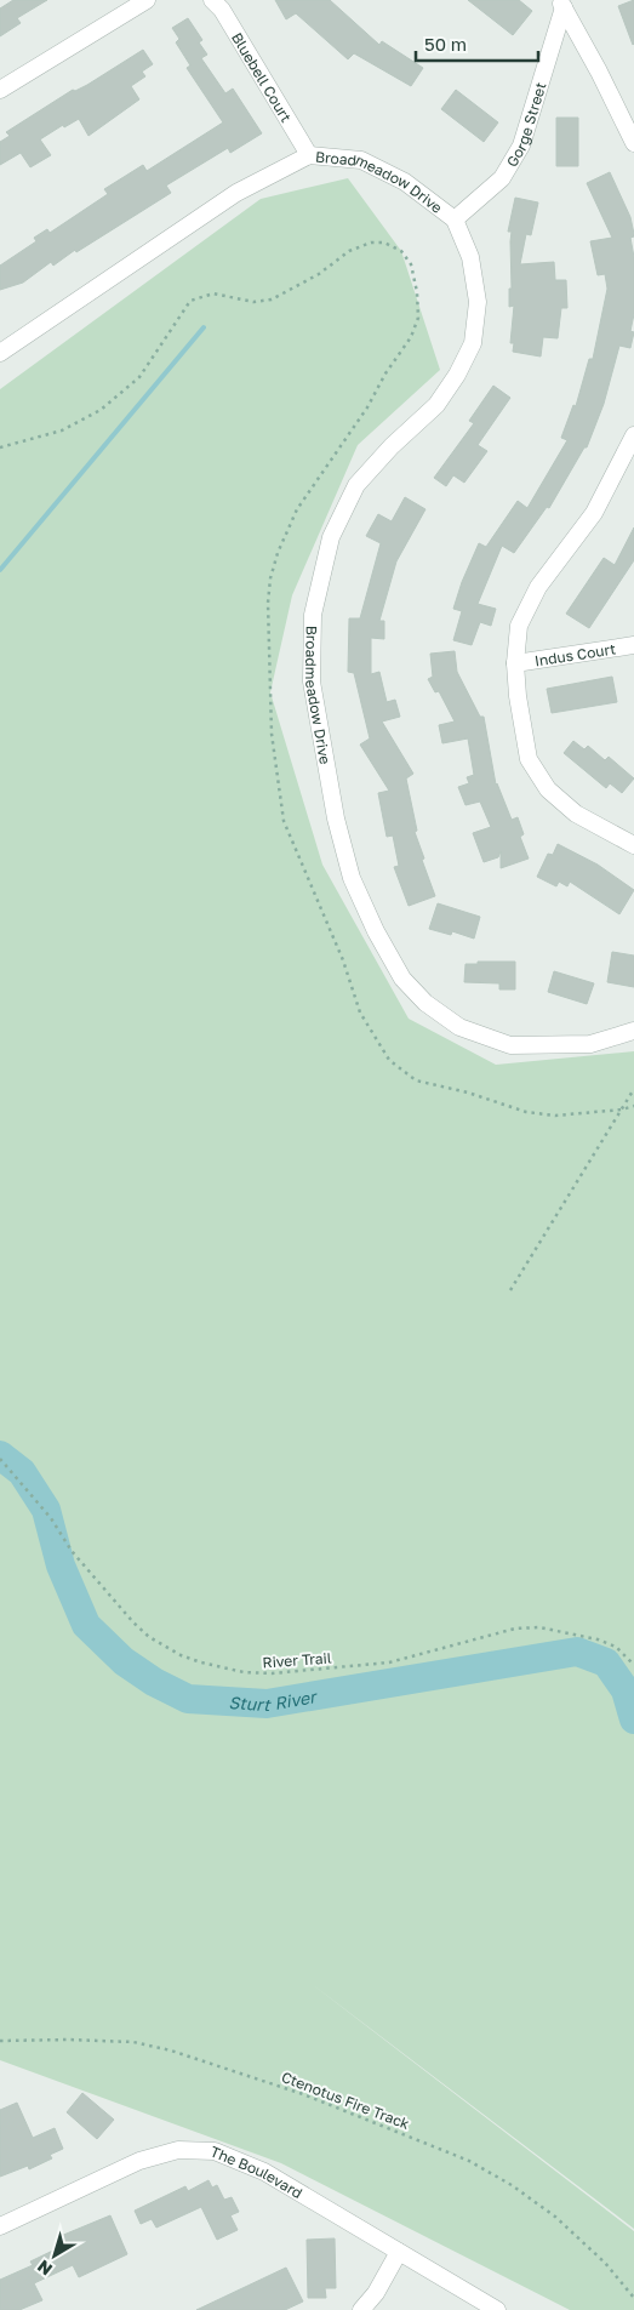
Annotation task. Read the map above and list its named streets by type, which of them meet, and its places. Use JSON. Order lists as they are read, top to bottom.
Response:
{
  "streets": {
    "street": [
      "Bluebell Court",
      "Gorge Street",
      "Broadmeadow Drive",
      "Indus Court",
      "The Boulevard"
    ],
    "path": ["River Trail", "Ctenotus Fire Track"]
  },
  "crossings": [
    ["Bluebell Court", "Broadmeadow Drive"],
    ["Gorge Street", "Broadmeadow Drive"]
  ],
  "water": ["Sturt River"],
  "scale_bar": "50 m",
  "north": "bottom left"
}
